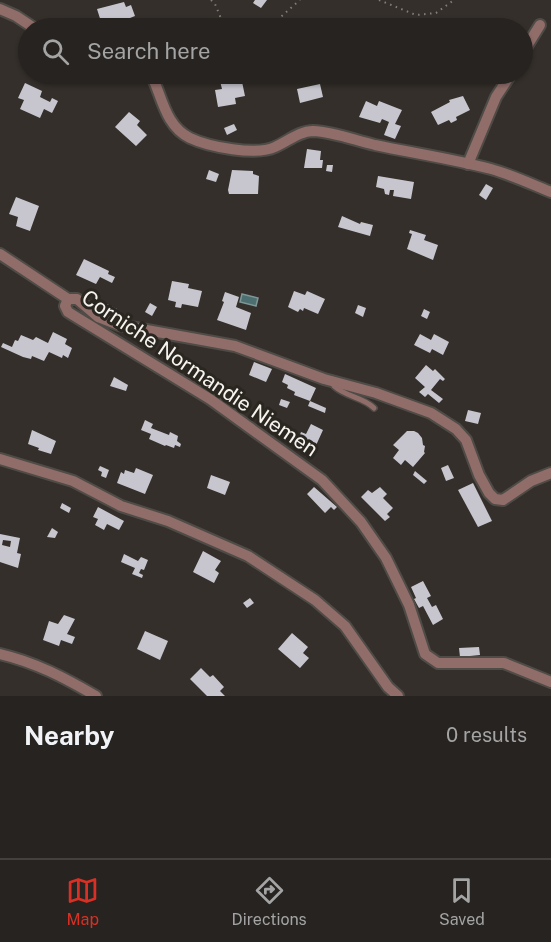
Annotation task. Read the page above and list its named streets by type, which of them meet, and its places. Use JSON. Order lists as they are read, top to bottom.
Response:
{
  "streets": {
    "street": ["Corniche Normandie Niemen"]
  },
  "page": {
    "search": "Search here",
    "heading": ["Nearby", "0 results"],
    "nav": ["Map", "Directions", "Saved"]
  }
}
